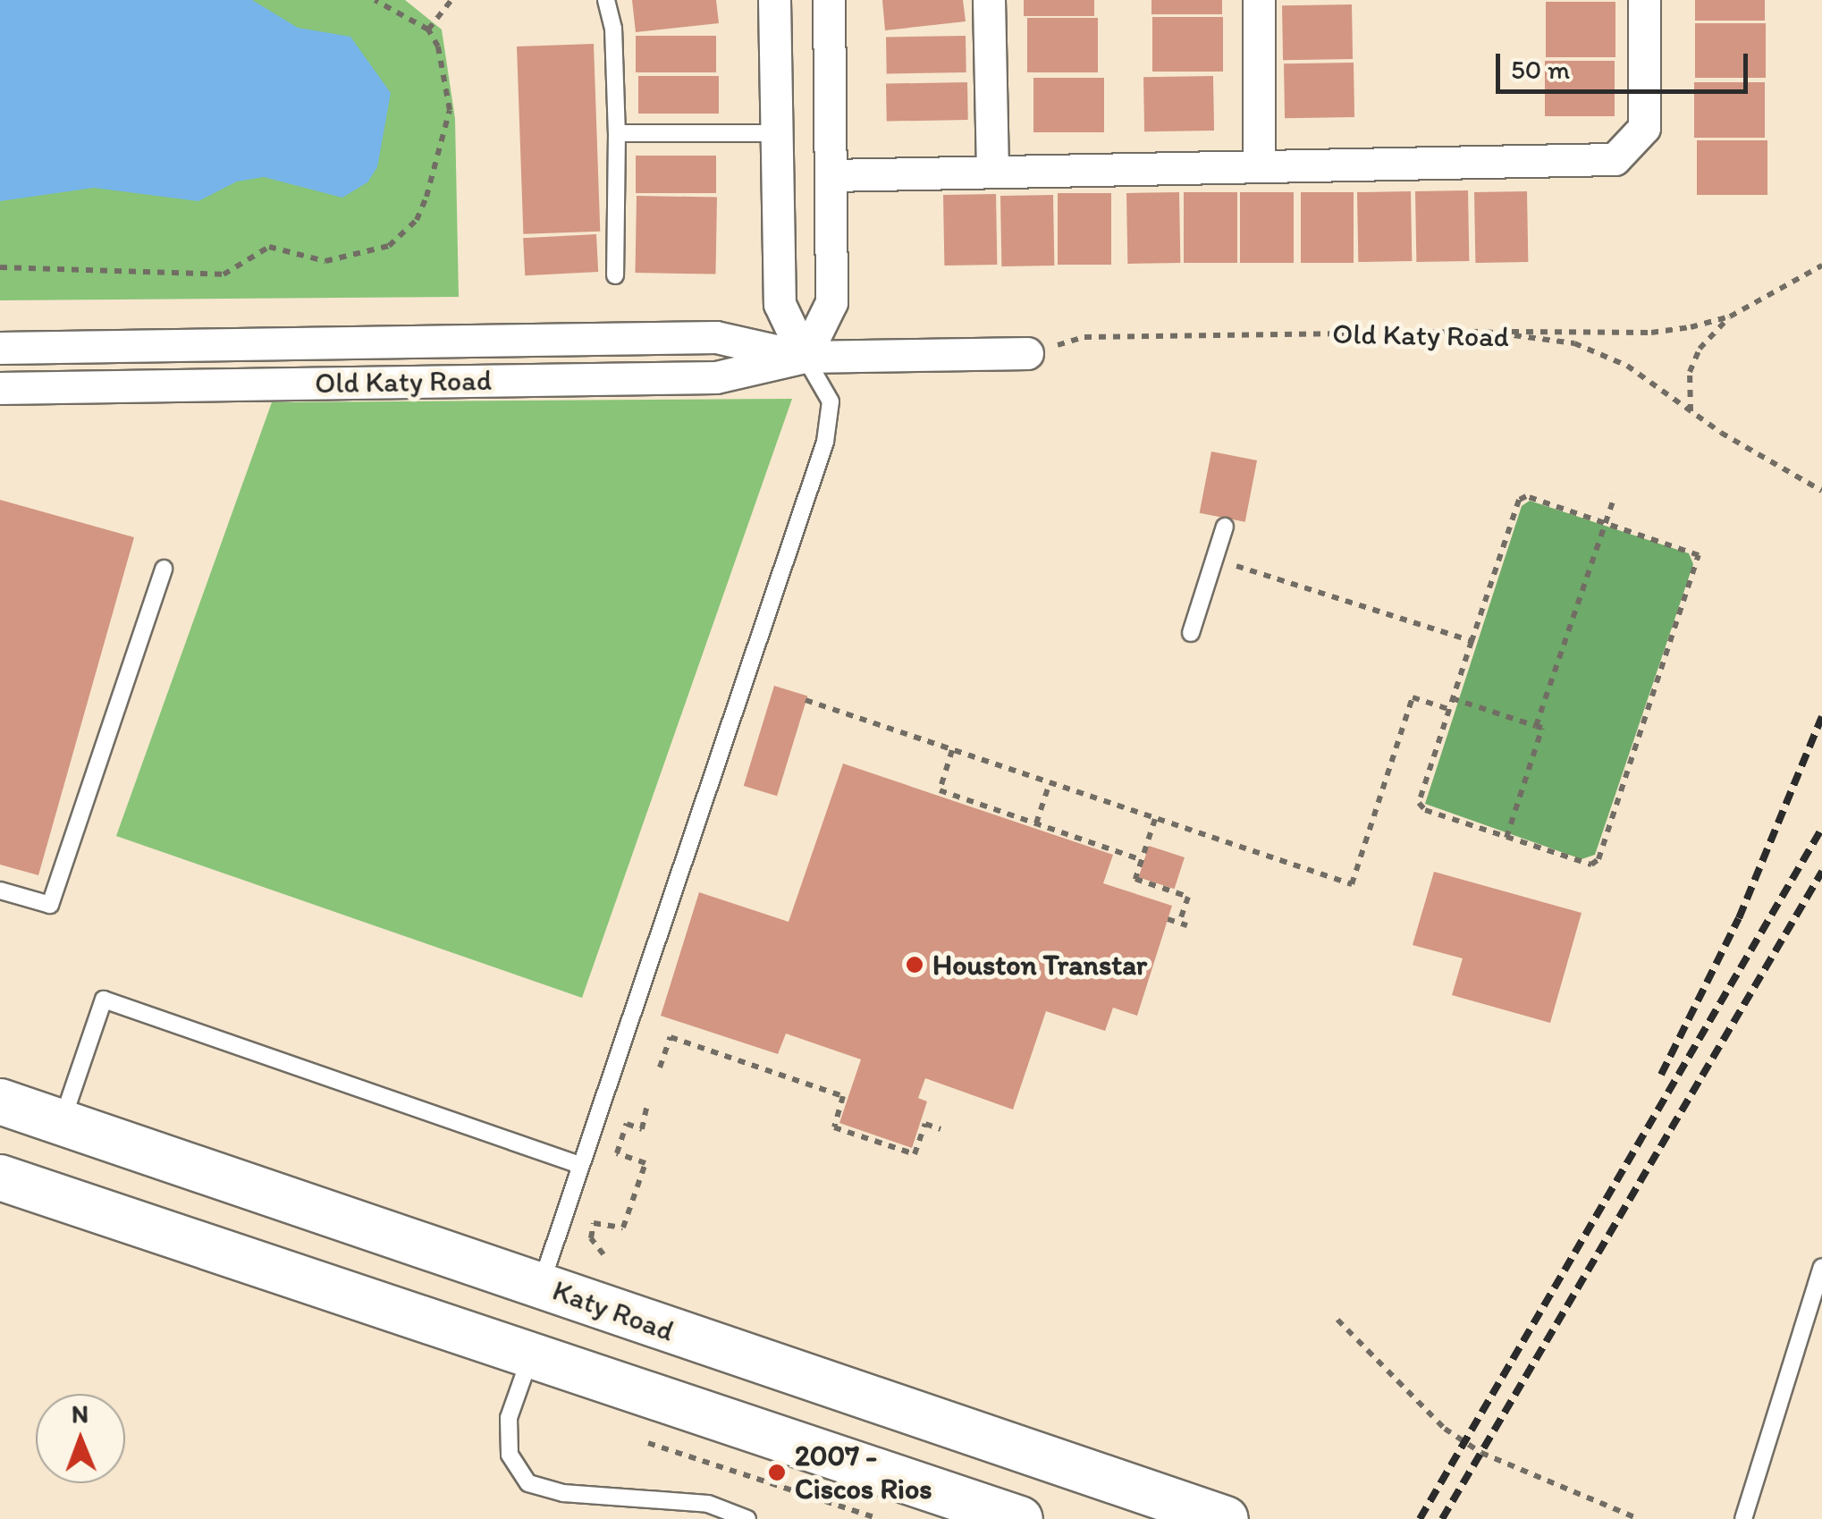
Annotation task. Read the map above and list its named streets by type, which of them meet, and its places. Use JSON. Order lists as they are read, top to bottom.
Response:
{
  "streets": {
    "main road": ["Katy Road"],
    "street": ["Old Katy Road"]
  },
  "places": ["Houston Transtar", "2007 - Ciscos Rios"],
  "scale_bar": "50 m",
  "north": "top"
}
